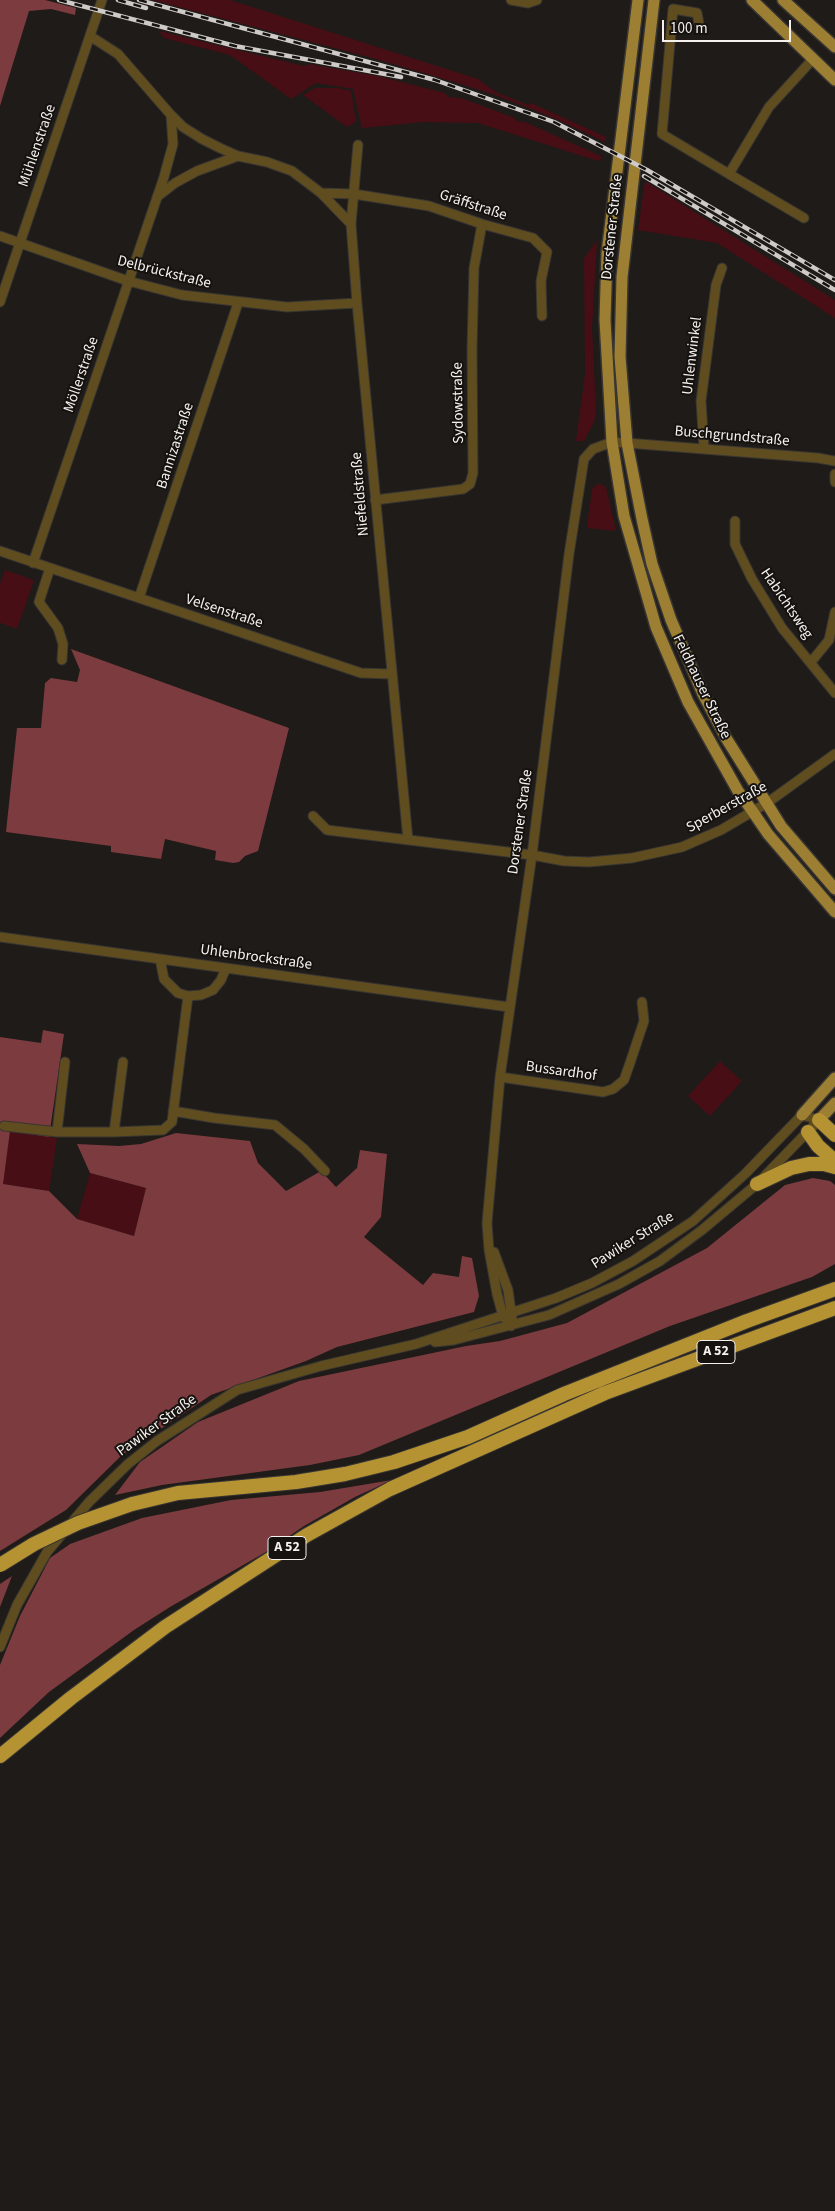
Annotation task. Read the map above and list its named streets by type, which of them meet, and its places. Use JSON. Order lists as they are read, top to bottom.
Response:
{
  "streets": {
    "highway": ["A 52"],
    "main road": ["Dorstener Straße", "Feldhauser Straße", "Pawiker Straße"],
    "street": [
      "Mühlenstraße",
      "Gräffstraße",
      "Delbrückstraße",
      "Uhlenwinkel",
      "Möllerstraße",
      "Sydowstraße",
      "Buschgrundstraße",
      "Bannizastraße",
      "Niefeldstraße",
      "Habichtsweg",
      "Velsenstraße",
      "Sperberstraße",
      "Uhlenbrockstraße",
      "Bussardhof"
    ]
  },
  "crossings": [
    ["Mühlenstraße", "Delbrückstraße"],
    ["Gräffstraße", "Sydowstraße"],
    ["Gräffstraße", "Niefeldstraße"],
    ["Dorstener Straße", "Buschgrundstraße"],
    ["Dorstener Straße", "Feldhauser Straße"],
    ["Dorstener Straße", "Sperberstraße"],
    ["Dorstener Straße", "Uhlenbrockstraße"],
    ["Dorstener Straße", "Bussardhof"],
    ["Dorstener Straße", "Pawiker Straße"],
    ["Delbrückstraße", "Möllerstraße"],
    ["Delbrückstraße", "Bannizastraße"],
    ["Delbrückstraße", "Niefeldstraße"],
    ["Uhlenwinkel", "Buschgrundstraße"],
    ["Möllerstraße", "Velsenstraße"],
    ["Sydowstraße", "Niefeldstraße"],
    ["Buschgrundstraße", "Feldhauser Straße"],
    ["Bannizastraße", "Velsenstraße"],
    ["Niefeldstraße", "Velsenstraße"],
    ["Feldhauser Straße", "Sperberstraße"]
  ],
  "scale_bar": "100 m"
}
